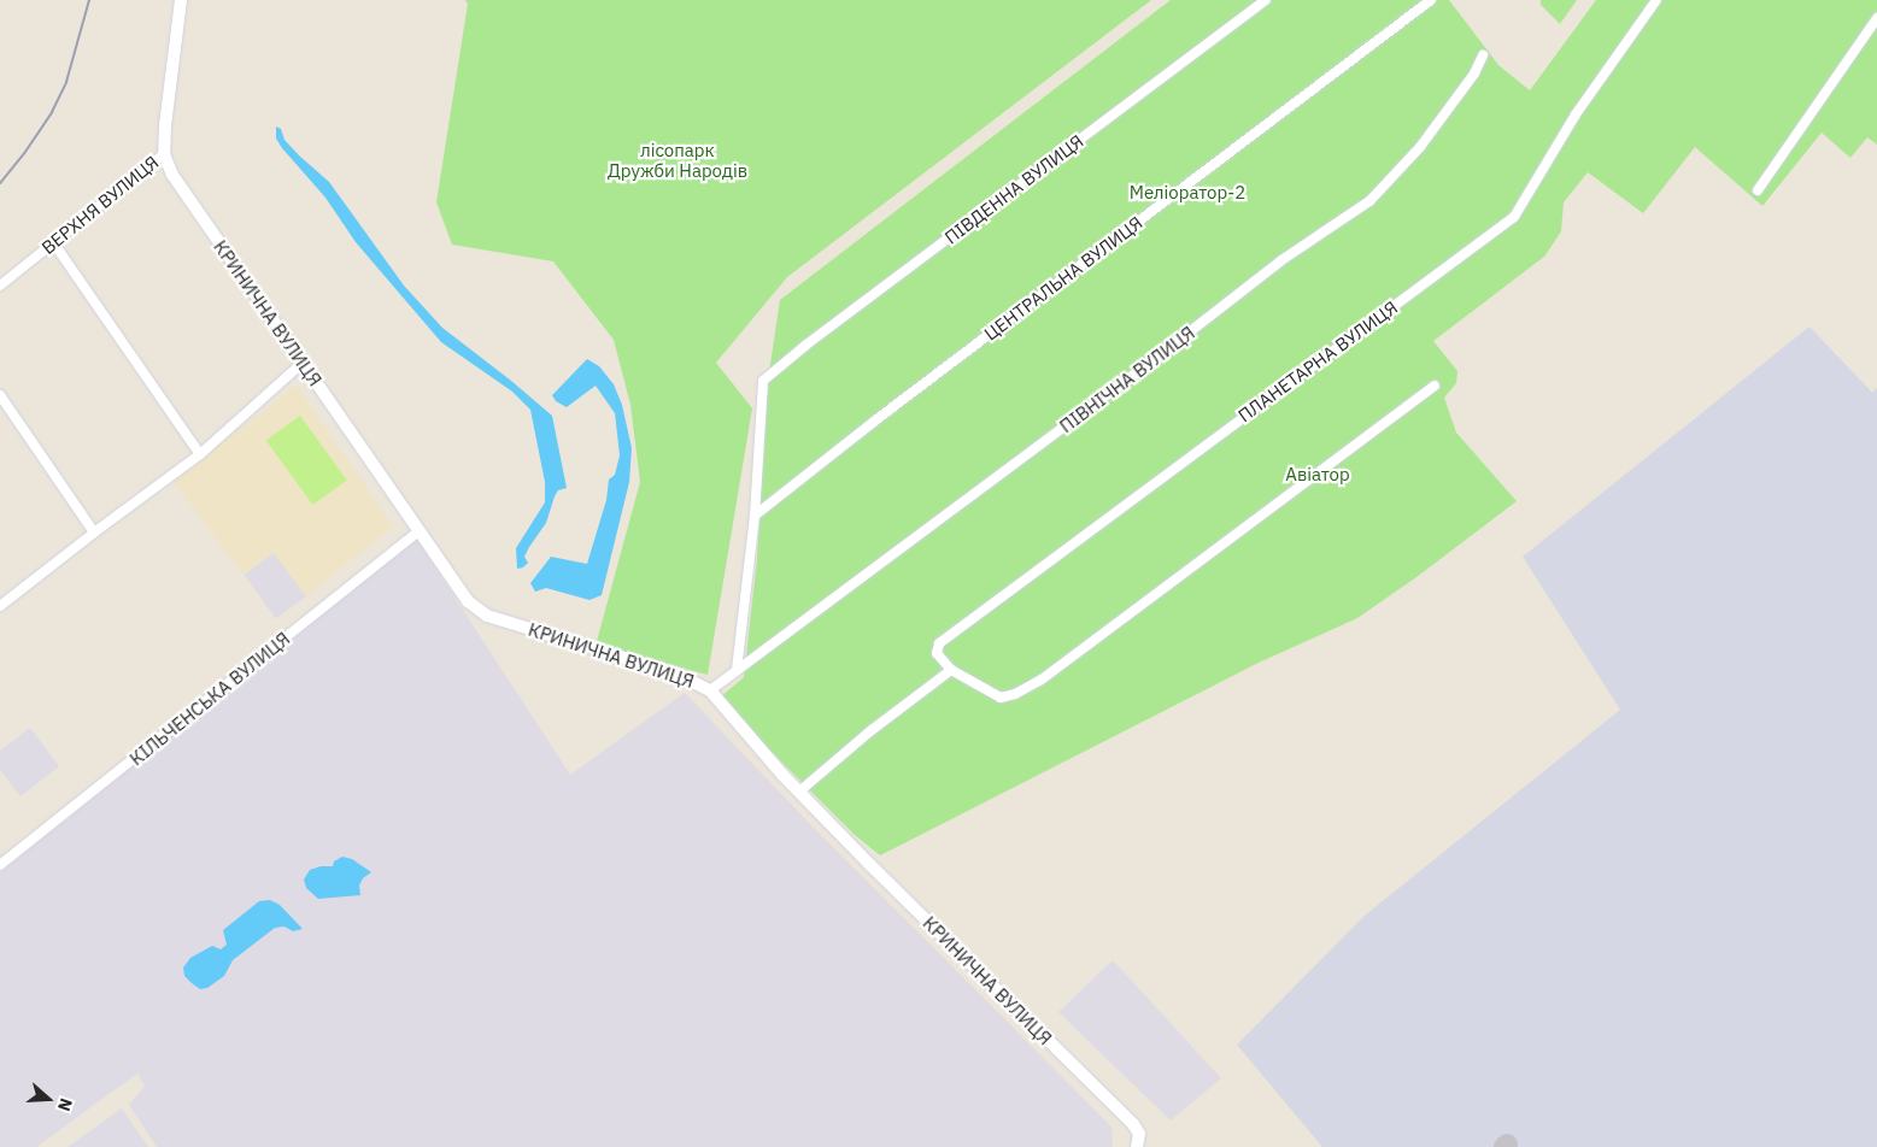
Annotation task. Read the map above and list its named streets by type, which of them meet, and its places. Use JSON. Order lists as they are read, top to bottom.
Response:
{
  "streets": {
    "street": [
      "ПІВДЕННА ВУЛИЦЯ",
      "ВЕРХНЯ ВУЛИЦЯ",
      "ЦЕНТРАЛЬНА ВУЛИЦЯ",
      "КРИНИЧНА ВУЛИЦЯ",
      "ПЛАНЕТАРНА ВУЛИЦЯ",
      "ПІВНІЧНА ВУЛИЦЯ",
      "КІЛЬЧЕНСЬКА ВУЛИЦЯ"
    ]
  },
  "crossings": [
    ["ПІВДЕННА ВУЛИЦЯ", "ЦЕНТРАЛЬНА ВУЛИЦЯ"],
    ["ВЕРХНЯ ВУЛИЦЯ", "КРИНИЧНА ВУЛИЦЯ"],
    ["КРИНИЧНА ВУЛИЦЯ", "ПІВНІЧНА ВУЛИЦЯ"],
    ["КРИНИЧНА ВУЛИЦЯ", "КІЛЬЧЕНСЬКА ВУЛИЦЯ"]
  ],
  "parks": ["лісопарк Дружби Народів", "Меліоратор-2", "Авіатор"],
  "north": "right"
}
